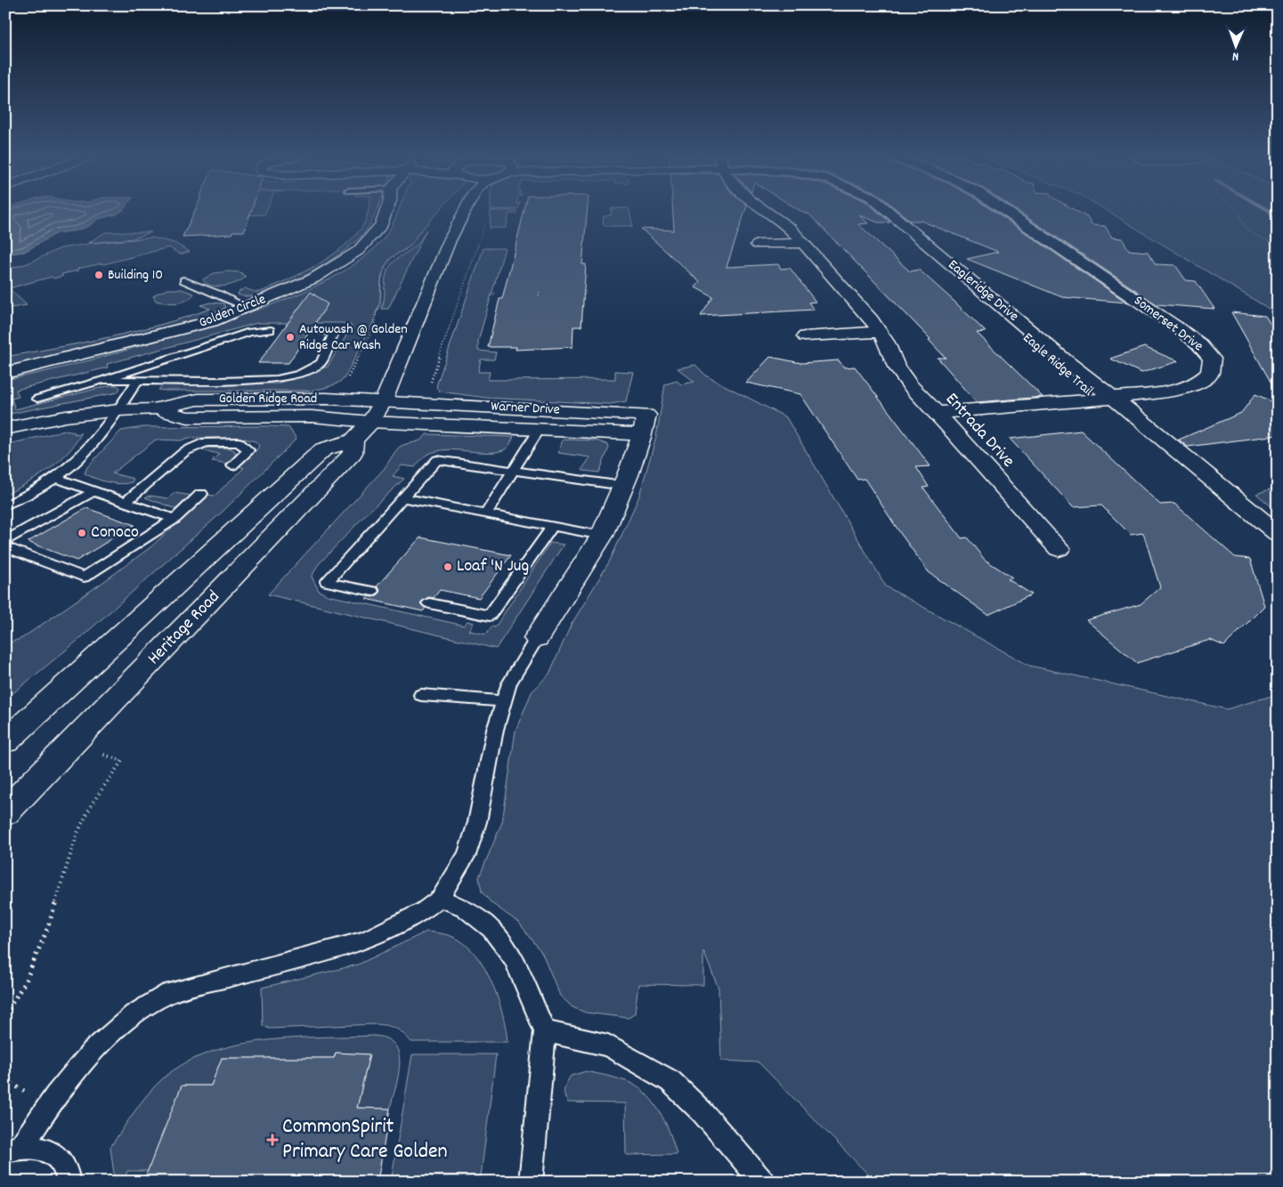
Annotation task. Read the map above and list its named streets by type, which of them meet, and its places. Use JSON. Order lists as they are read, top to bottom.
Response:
{
  "streets": {
    "street": [
      "Eagleridge Drive",
      "Golden Circle",
      "Somerset Drive",
      "Golden Ridge Road",
      "Warner Drive",
      "Entrada Drive",
      "Heritage Road"
    ]
  },
  "crossings": [
    ["Eagleridge Drive", "Somerset Drive"],
    ["Somerset Drive", "Entrada Drive"],
    ["Golden Ridge Road", "Warner Drive"],
    ["Golden Ridge Road", "Heritage Road"],
    ["Warner Drive", "Heritage Road"]
  ],
  "places": {
    "other": [
      "Building 10",
      "Autowash @ Golden Ridge Car Wash",
      "Conoco",
      "Loaf 'N Jug"
    ],
    "health": ["CommonSpirit Primary Care Golden"]
  },
  "north": "bottom"
}
